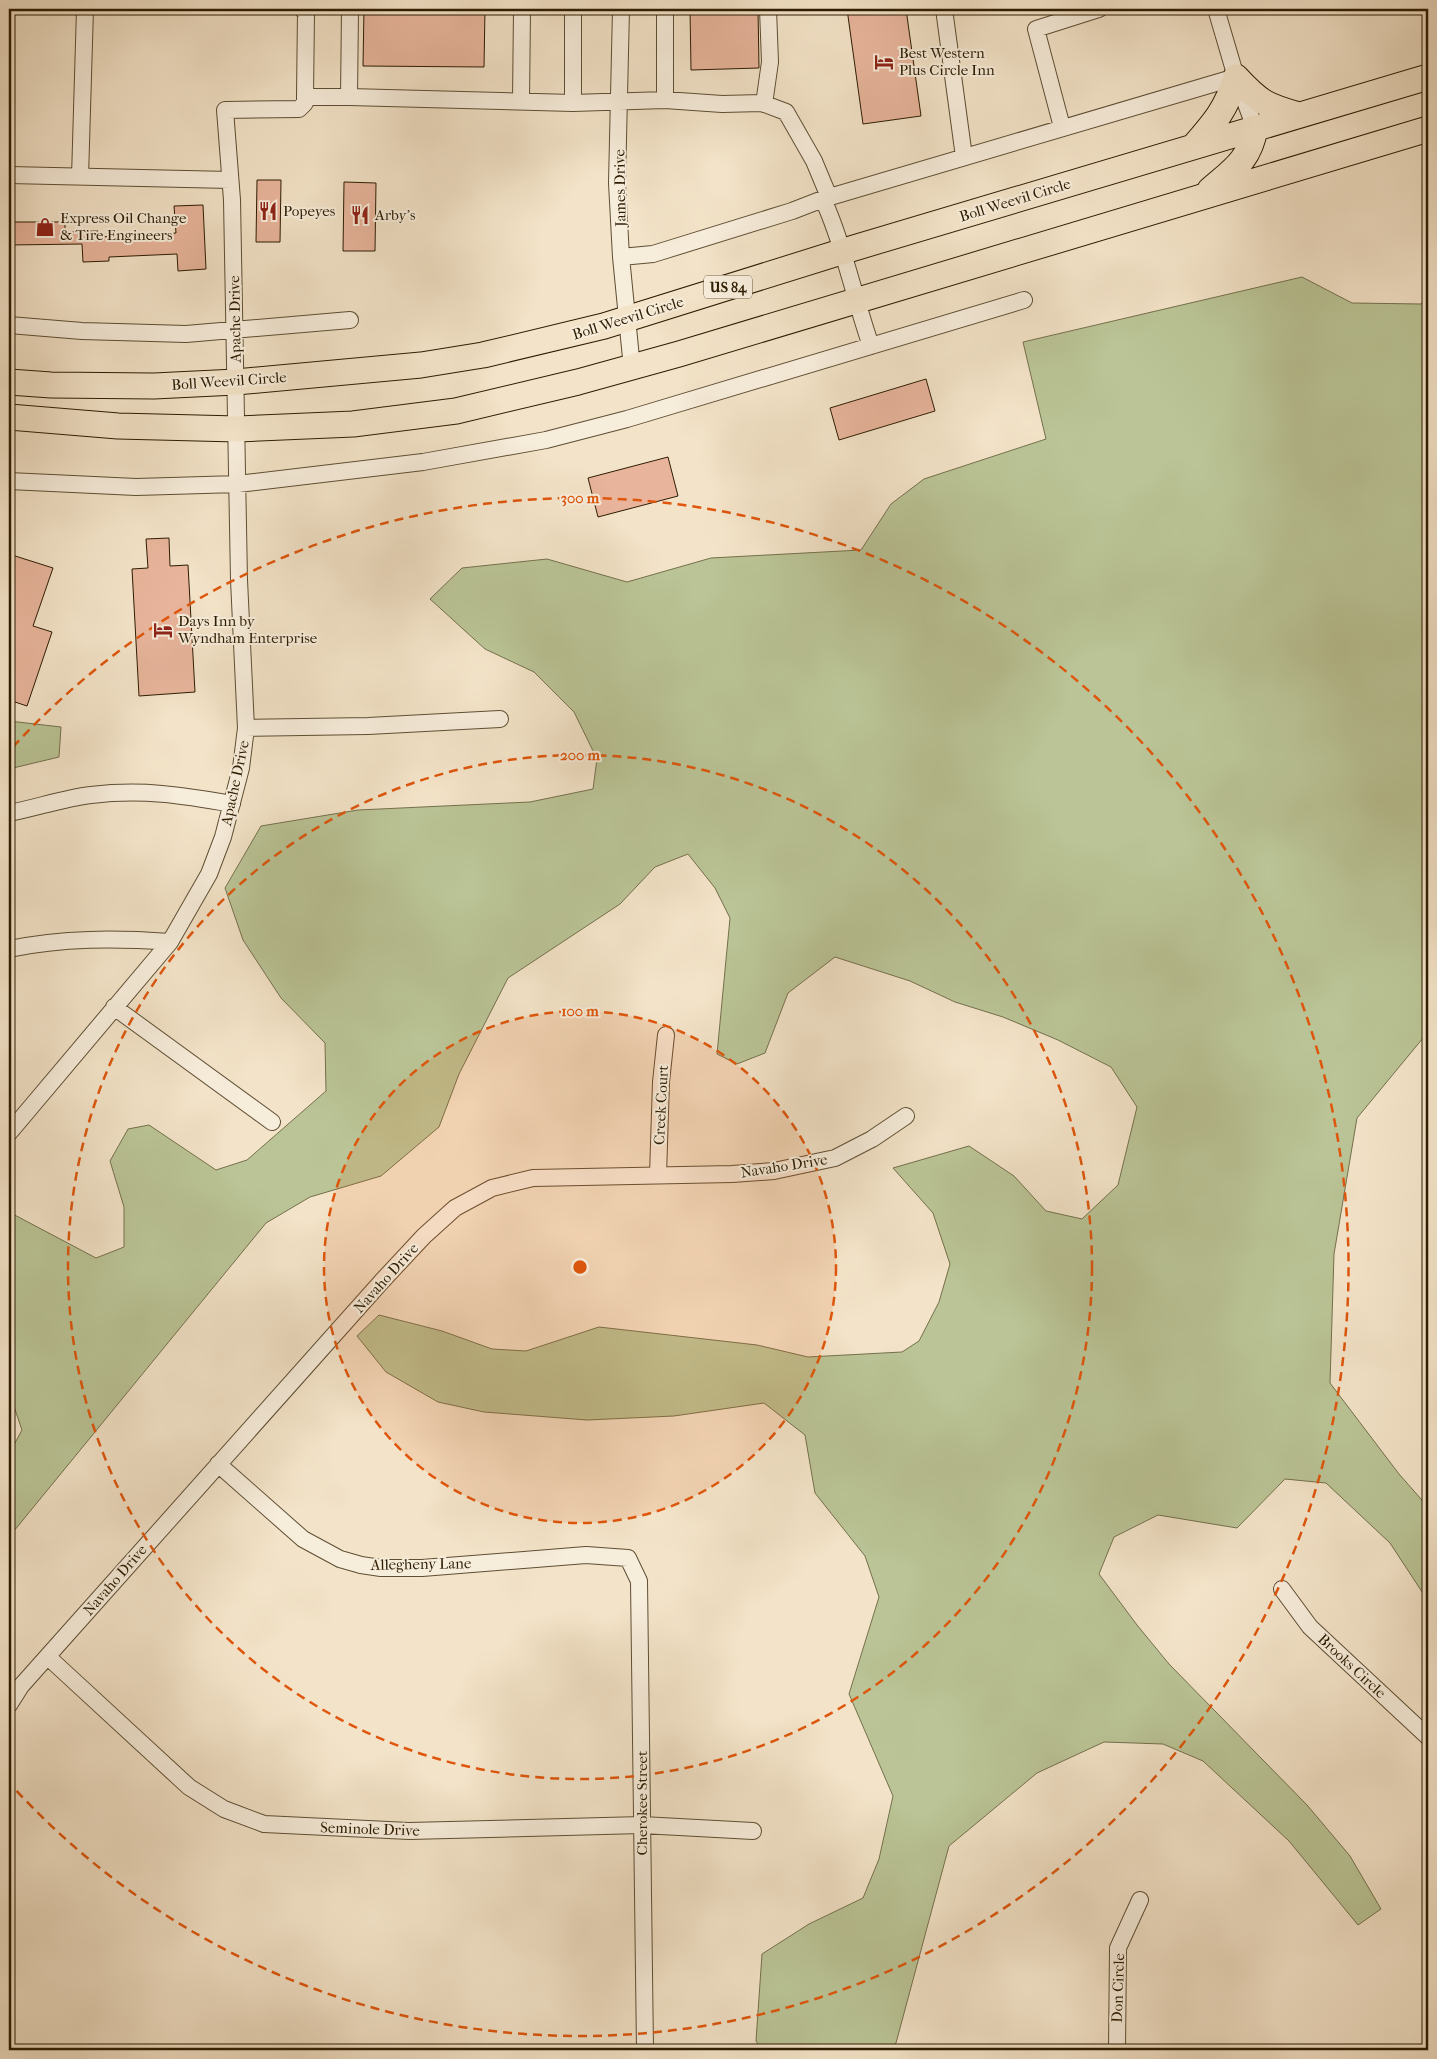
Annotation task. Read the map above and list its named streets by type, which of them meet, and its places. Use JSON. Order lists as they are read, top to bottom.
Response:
{
  "streets": {
    "highway": ["Boll Weevil Circle", "US 84"],
    "street": [
      "James Drive",
      "Apache Drive",
      "Creek Court",
      "Navaho Drive",
      "Allegheny Lane",
      "Brooks Circle",
      "Cherokee Street",
      "Seminole Drive",
      "Don Circle"
    ]
  },
  "crossings": [
    ["James Drive", "Boll Weevil Circle"],
    ["Boll Weevil Circle", "Apache Drive"],
    ["Creek Court", "Navaho Drive"],
    ["Navaho Drive", "Allegheny Lane"],
    ["Navaho Drive", "Seminole Drive"],
    ["Allegheny Lane", "Cherokee Street"],
    ["Cherokee Street", "Seminole Drive"]
  ],
  "places": {
    "hotel": ["Best Western Plus Circle Inn", "Days Inn by Wyndham Enterprise"],
    "restaurant": ["Popeyes", "Arby's"],
    "shop": ["Express Oil Change & Tire Engineers"]
  },
  "rings": ["300 m", "200 m", "100 m"]
}
